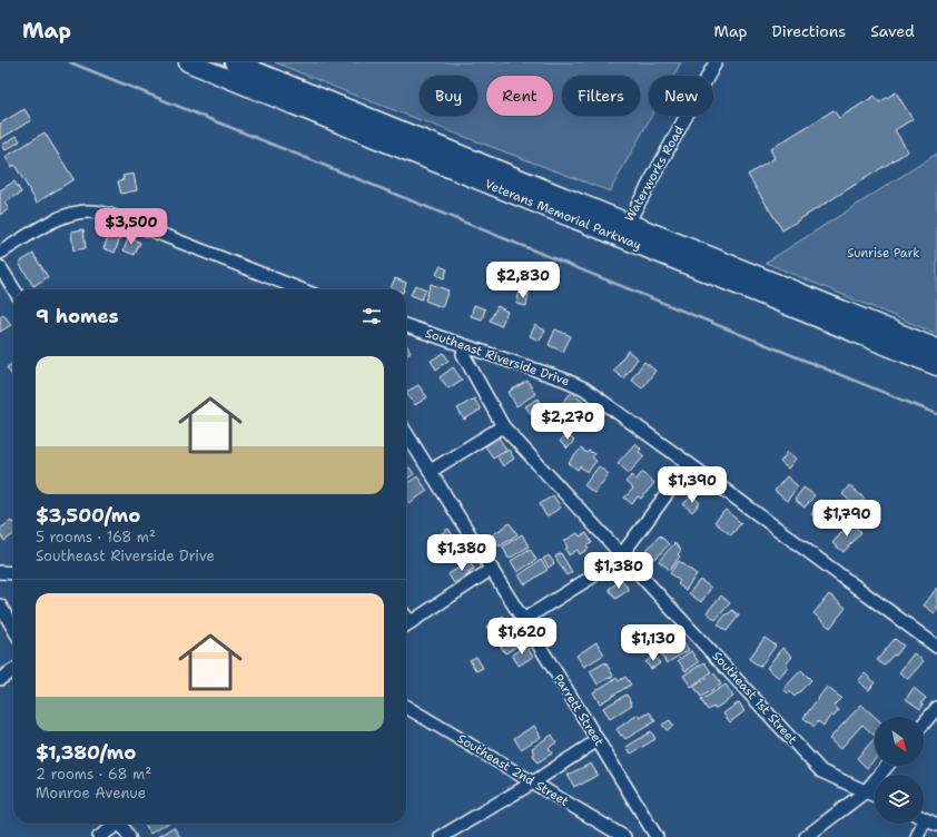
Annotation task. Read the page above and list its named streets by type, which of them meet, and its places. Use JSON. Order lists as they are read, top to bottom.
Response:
{
  "streets": {
    "highway": ["Veterans Memorial Parkway"],
    "street": [
      "Waterworks Road",
      "Southeast Riverside Drive",
      "Southeast 1st Street",
      "Parrett Street",
      "Southeast 2nd Street"
    ]
  },
  "crossings": [
    ["Waterworks Road", "Veterans Memorial Parkway"],
    ["Southeast Riverside Drive", "Southeast 1st Street"]
  ],
  "parks": ["Sunrise Park"],
  "north": "bottom right",
  "page": {
    "header": "Map",
    "nav": ["Map", "Directions", "Saved"],
    "chip": [
      "Buy",
      "Rent",
      "Filters",
      "New"
    ],
    "price": [
      "$3,500",
      "$2,830",
      "$2,270",
      "$1,390",
      "$1,790",
      "$1,380",
      "$1,380",
      "$1,620",
      "$1,130"
    ],
    "heading": "9 homes",
    "list": [
      {
        "name": "$3,500/mo",
        "note": "5 rooms · 168 m² · Southeast Riverside Drive"
      },
      {
        "name": "$1,380/mo",
        "note": "2 rooms · 68 m² · Monroe Avenue"
      }
    ]
  }
}
